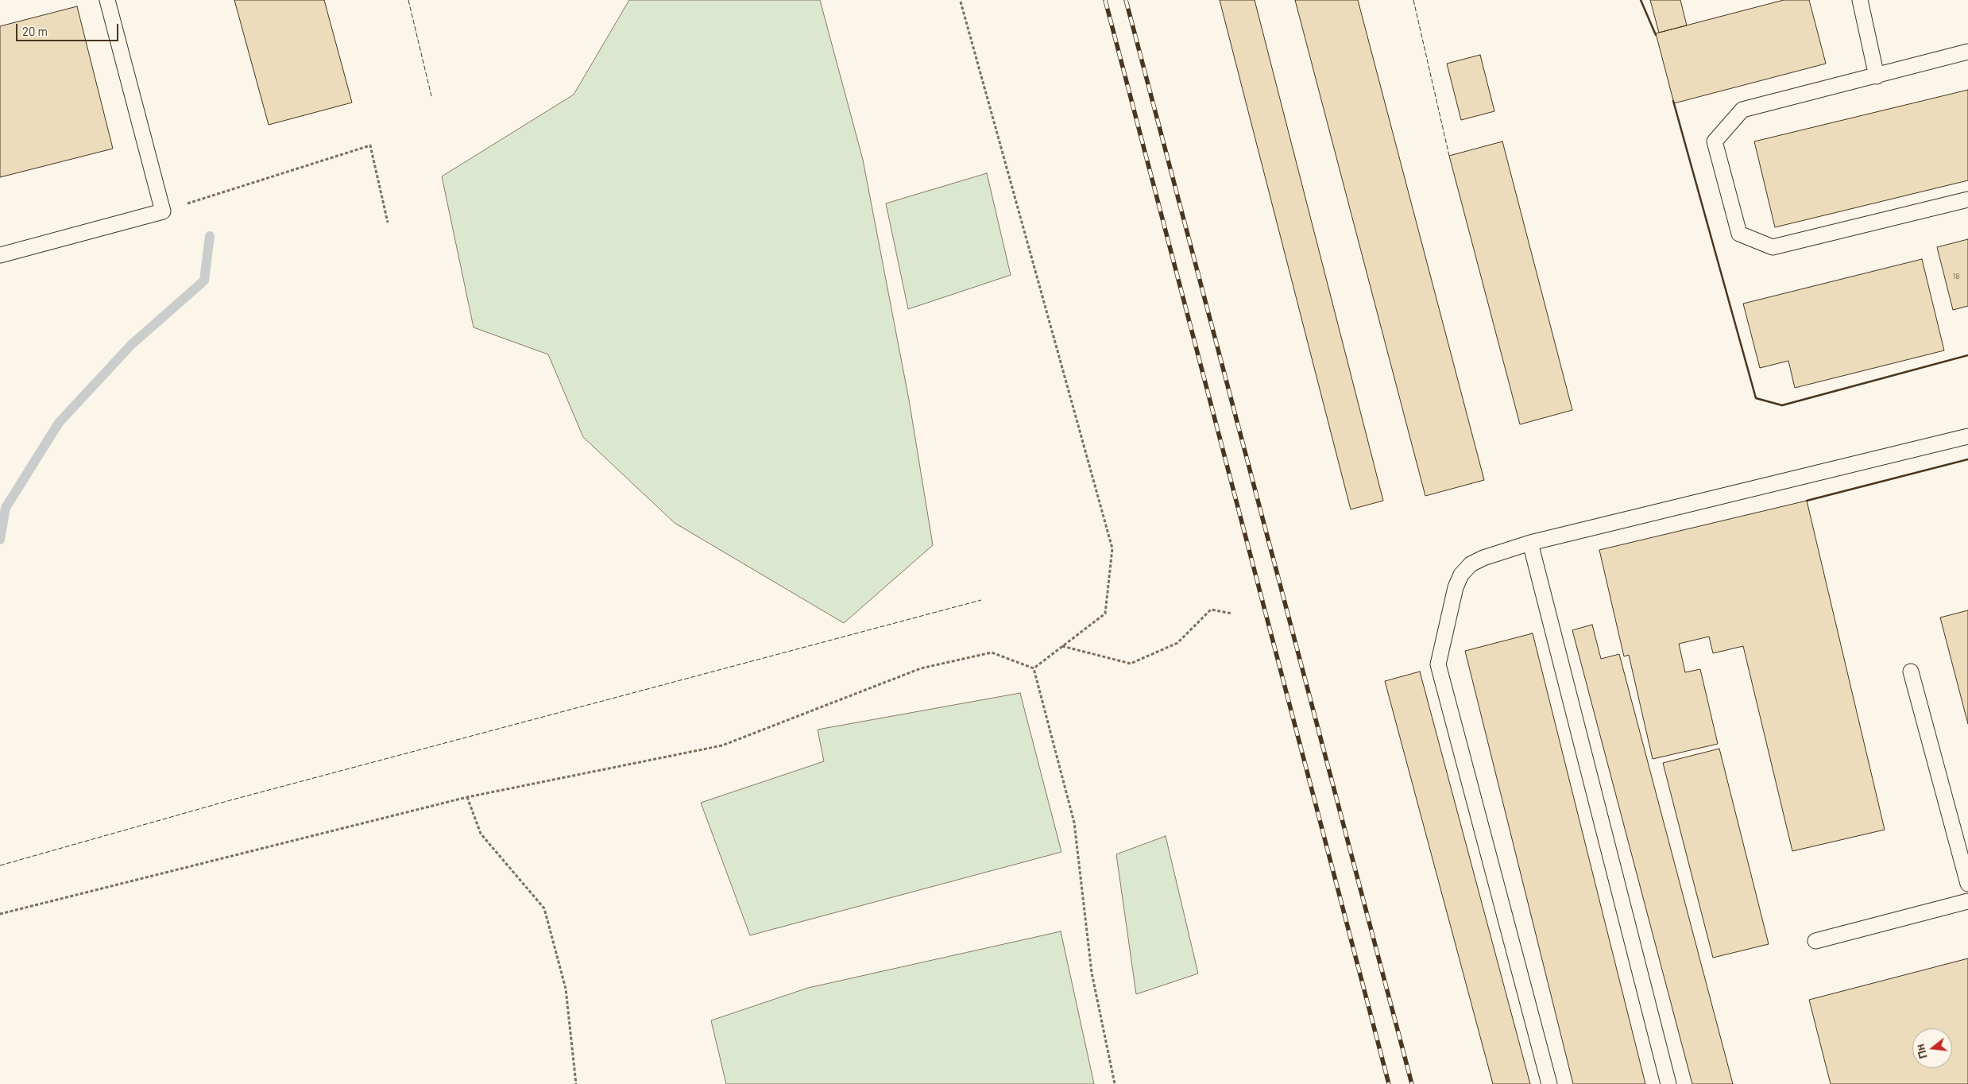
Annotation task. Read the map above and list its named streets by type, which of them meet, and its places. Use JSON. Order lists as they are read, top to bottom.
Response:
{
  "house_numbers": ["18"],
  "scale_bar": "20 m",
  "north": "left"
}
